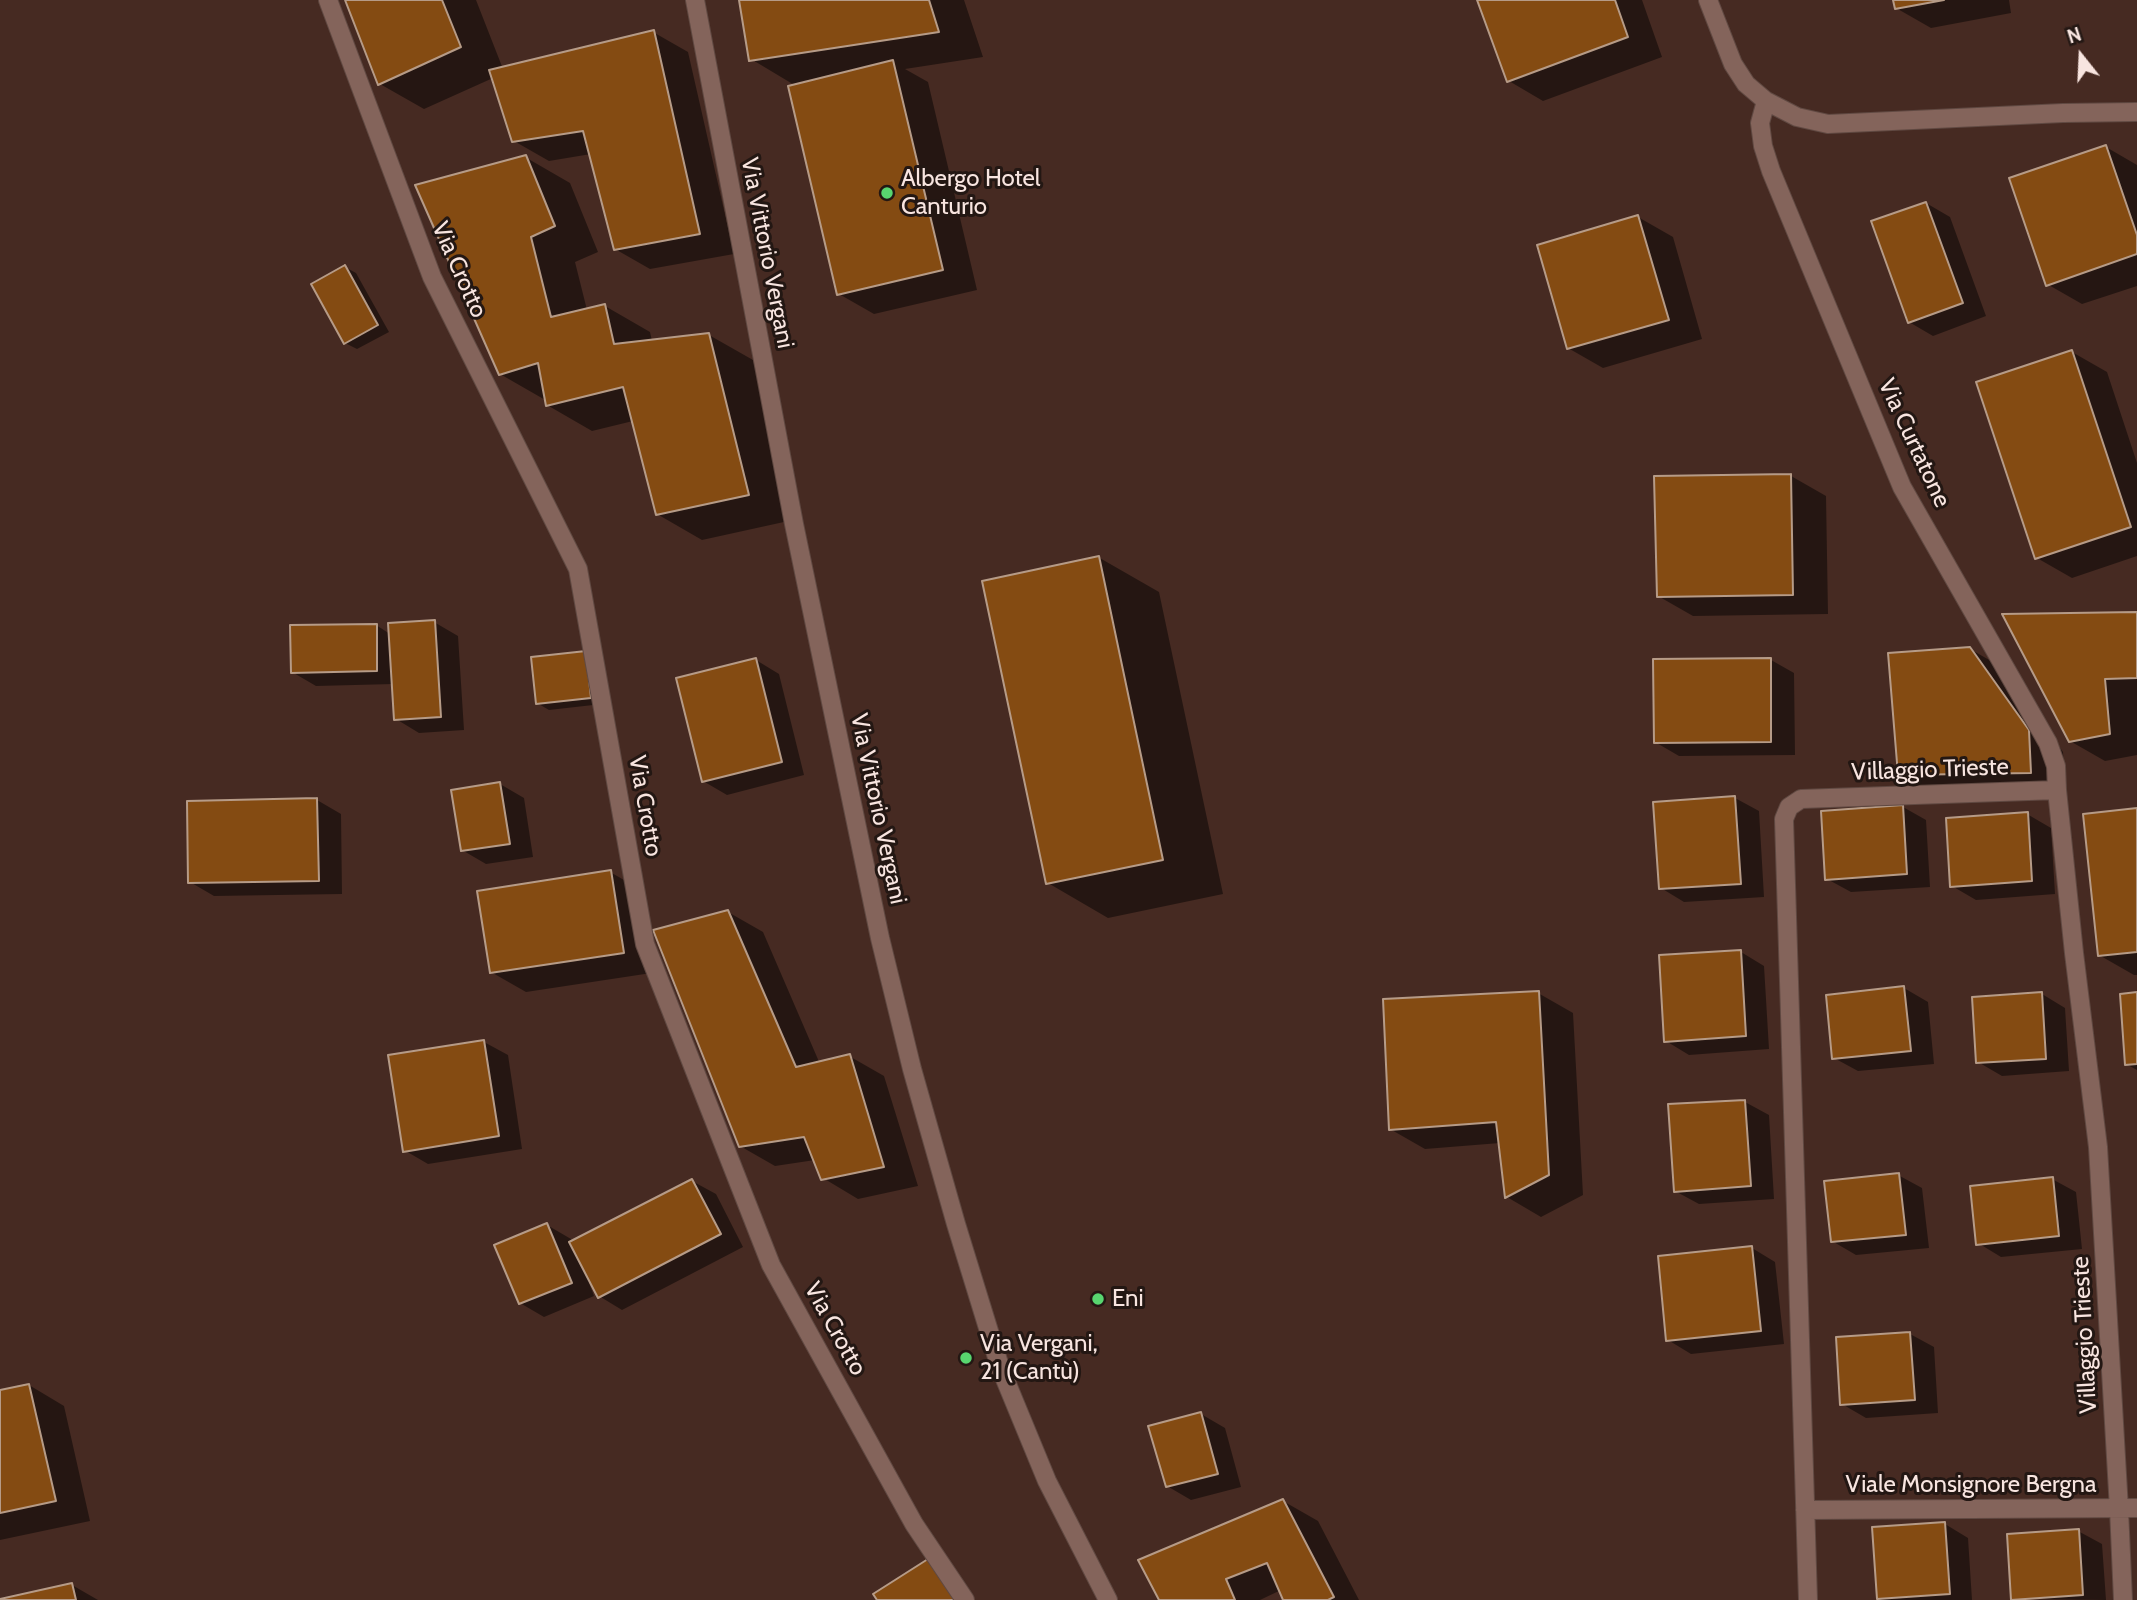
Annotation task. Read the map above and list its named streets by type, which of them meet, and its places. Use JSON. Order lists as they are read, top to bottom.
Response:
{
  "streets": {
    "street": [
      "Via Vittorio Vergani",
      "Via Crotto",
      "Via Curtatone",
      "Villaggio Trieste",
      "Viale Monsignore Bergna"
    ]
  },
  "crossings": [
    ["Via Curtatone", "Villaggio Trieste"],
    ["Villaggio Trieste", "Viale Monsignore Bergna"]
  ],
  "places": ["Albergo Hotel Canturio", "Eni", "Via Vergani, 21 (Cantù)"],
  "north": "top"
}
